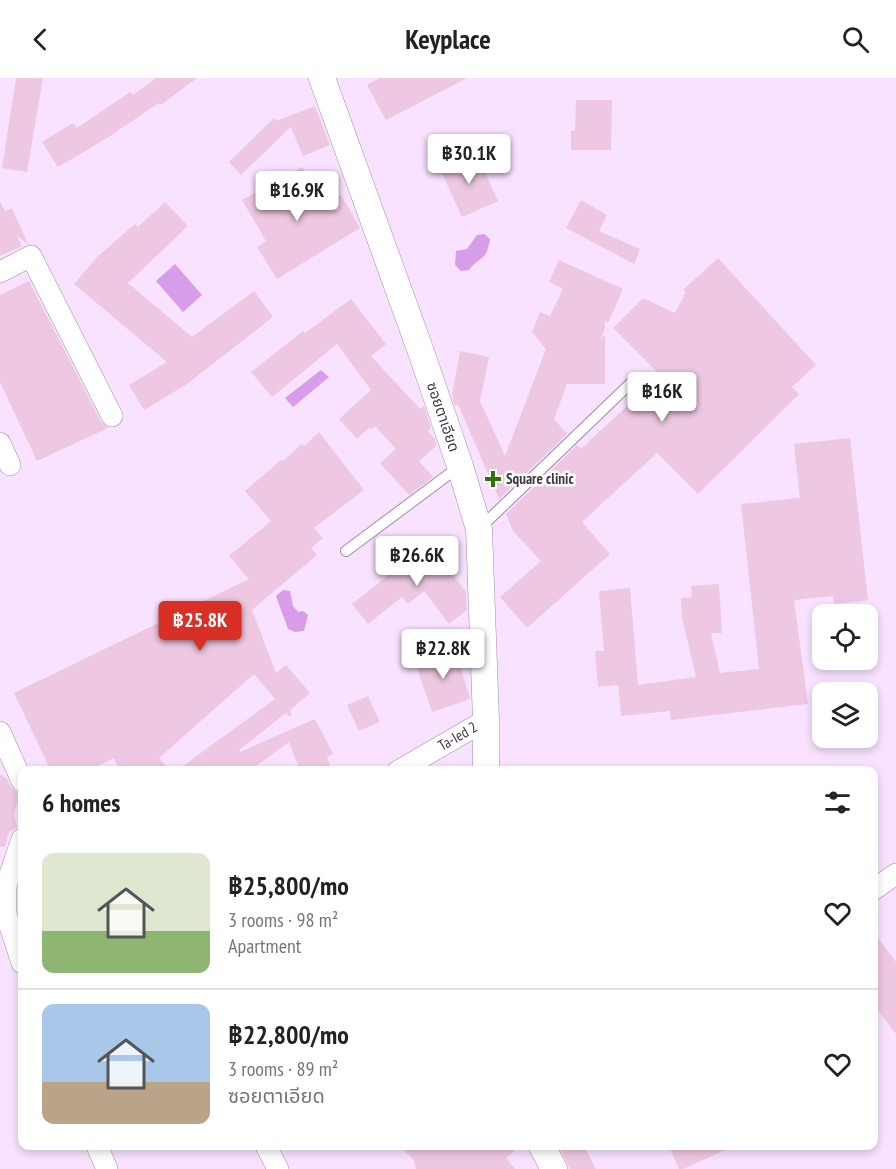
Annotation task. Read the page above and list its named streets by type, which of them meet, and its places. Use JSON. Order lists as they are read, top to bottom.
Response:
{
  "streets": {
    "street": ["ซอยตาเอียด", "Ta-Ied 2"]
  },
  "crossings": [
    ["ซอยตาเอียด", "Ta-Ied 2"]
  ],
  "places": {
    "health": ["Square clinic"]
  },
  "page": {
    "header": "Keyplace",
    "price": [
      "฿30.1K",
      "฿16.9K",
      "฿16K",
      "฿26.6K",
      "฿25.8K",
      "฿22.8K"
    ],
    "heading": "6 homes",
    "list": [
      {
        "name": "฿25,800/mo",
        "note": "3 rooms · 98 m² · Apartment"
      },
      {
        "name": "฿22,800/mo",
        "note": "3 rooms · 89 m² · ซอยตาเอียด"
      }
    ]
  }
}
